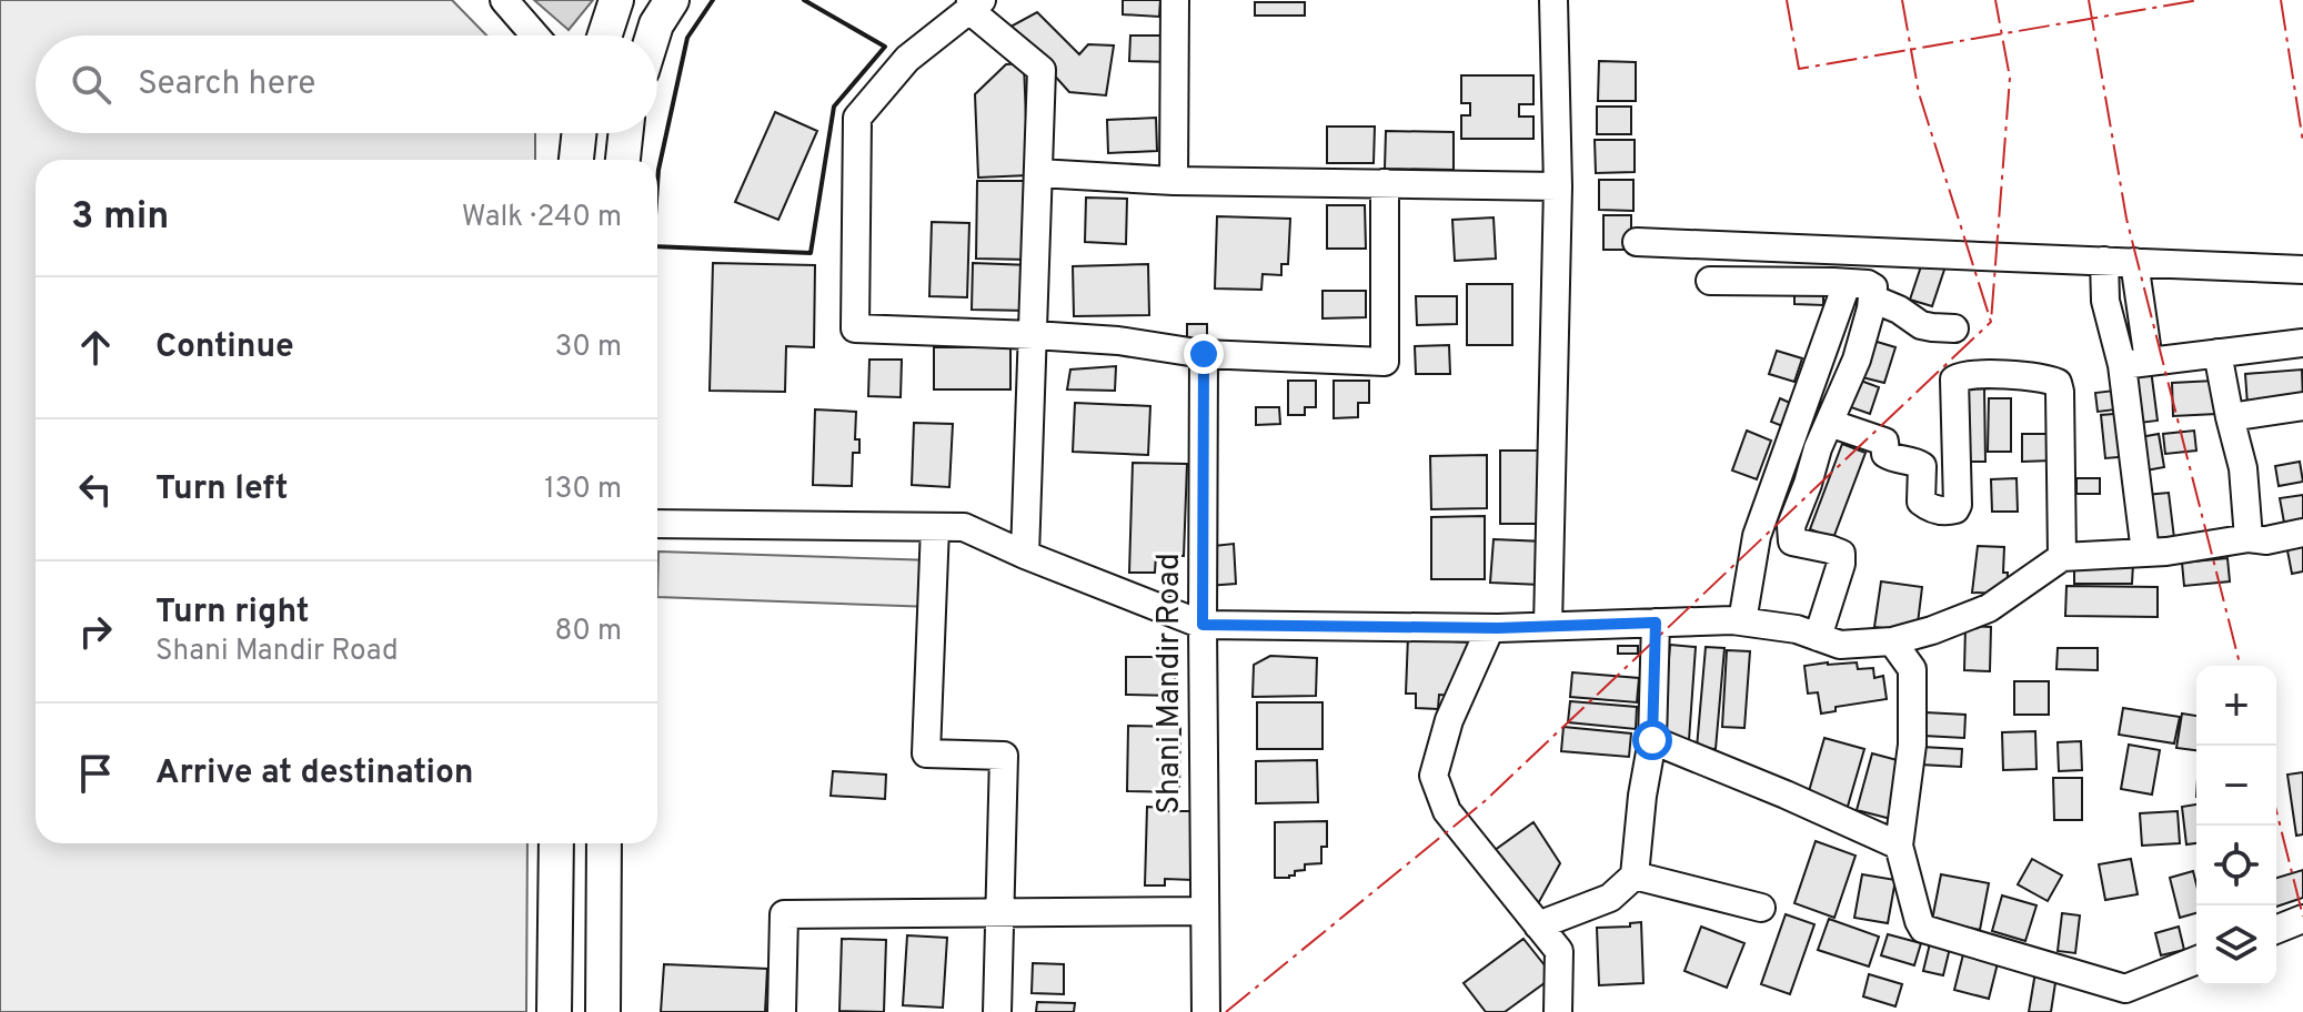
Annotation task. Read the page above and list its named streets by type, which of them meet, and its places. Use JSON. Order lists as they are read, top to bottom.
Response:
{
  "streets": {
    "street": ["Shani Mandir Road"]
  },
  "page": {
    "search": "Search here",
    "heading": ["3 min", "Walk · 240 m"],
    "list": [
      ["Continue", "30 m"],
      ["Turn left", "130 m"],
      ["Turn right", "Shani Mandir Road", "80 m"],
      "Arrive at destination"
    ],
    "map_buttons": ["+", "−"]
  }
}
